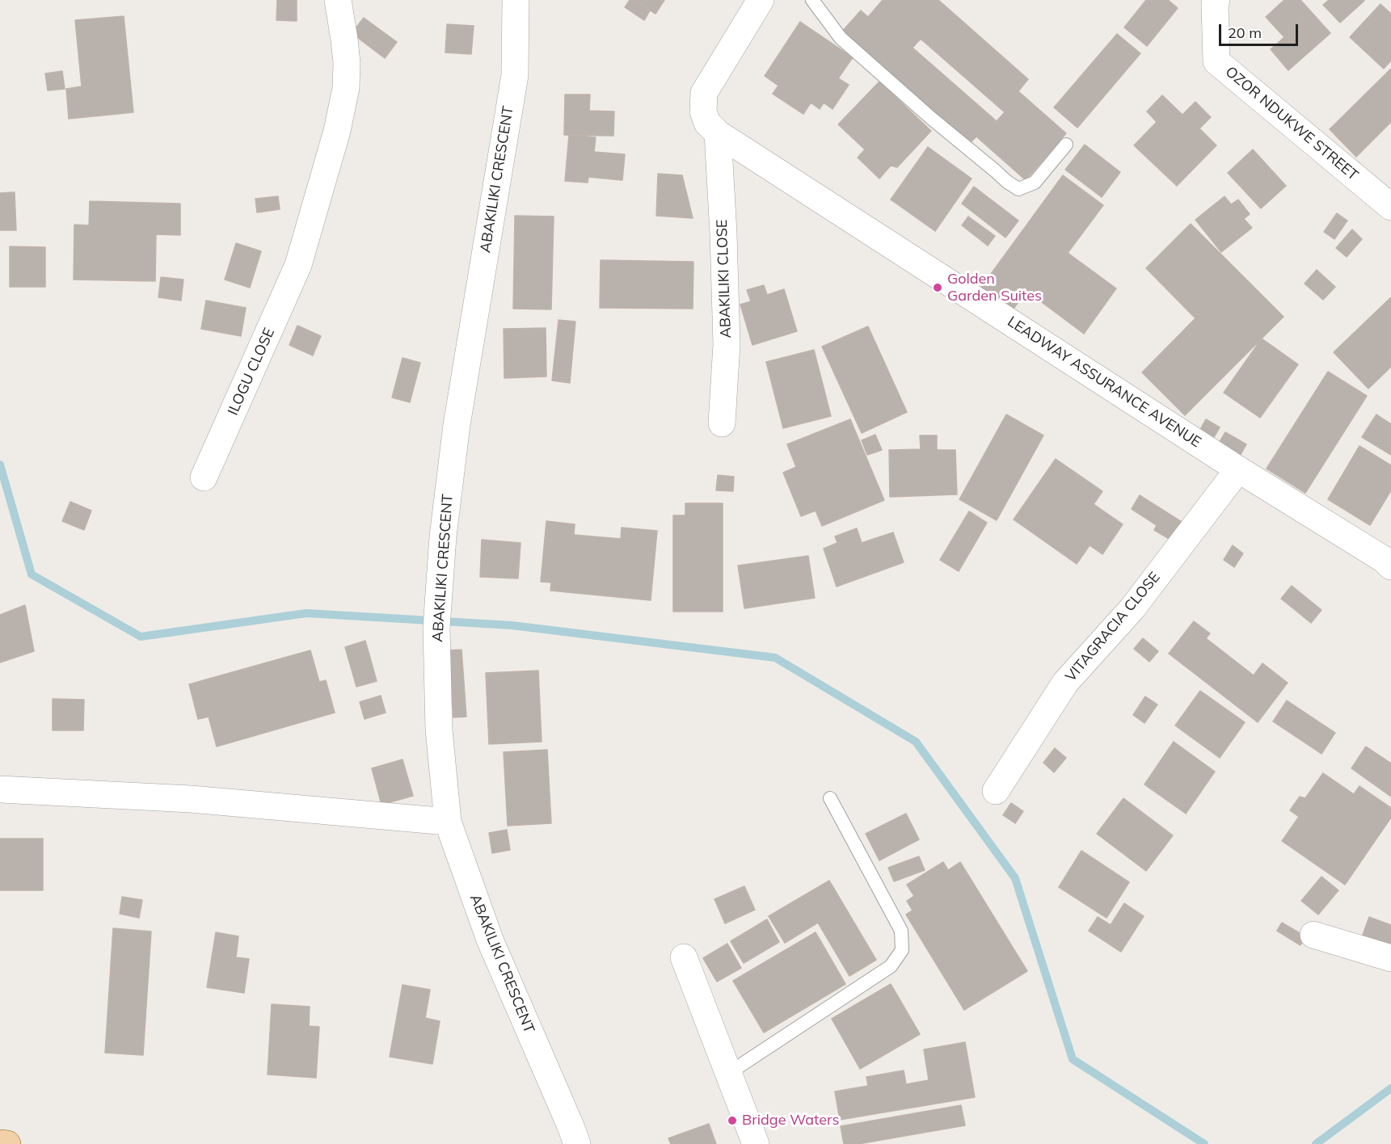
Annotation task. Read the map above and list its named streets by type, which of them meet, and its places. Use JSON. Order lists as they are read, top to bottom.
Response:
{
  "streets": {
    "street": [
      "OZOR NDUKWE STREET",
      "ABAKILIKI CRESCENT",
      "ABAKILIKI CLOSE",
      "ILOGU CLOSE",
      "LEADWAY ASSURANCE AVENUE",
      "VITAGRACIA CLOSE"
    ]
  },
  "crossings": [
    ["ABAKILIKI CLOSE", "LEADWAY ASSURANCE AVENUE"],
    ["LEADWAY ASSURANCE AVENUE", "VITAGRACIA CLOSE"]
  ],
  "places": ["Golden Garden Suites", "Bridge Waters"],
  "scale_bar": "20 m"
}
